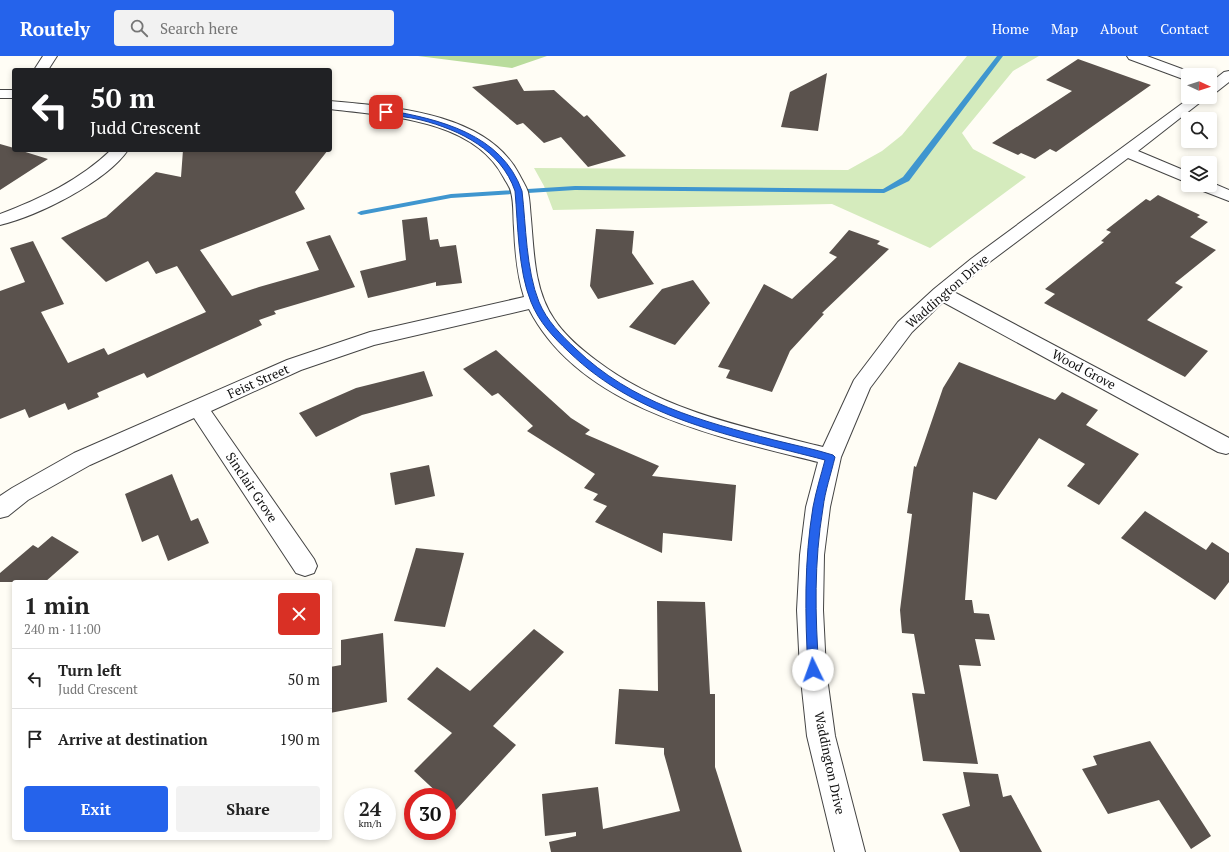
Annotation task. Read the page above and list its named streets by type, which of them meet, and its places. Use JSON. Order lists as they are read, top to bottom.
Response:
{
  "streets": {
    "street": [
      "Waddington Drive",
      "Wood Grove",
      "Feist Street",
      "Sinclair Grove"
    ]
  },
  "crossings": [
    ["Waddington Drive", "Wood Grove"],
    ["Feist Street", "Sinclair Grove"]
  ],
  "north": "right",
  "page": {
    "header": "Routely",
    "search": "Search here",
    "nav": [
      "Home",
      "Map",
      "About",
      "Contact"
    ],
    "turn": ["50 m", "Judd Crescent"],
    "heading": ["1 min", "240 m · 11:00"],
    "list": [
      {
        "name": "Turn left",
        "note": "Judd Crescent",
        "value": "50 m"
      },
      {
        "name": "Arrive at destination",
        "value": "190 m"
      }
    ],
    "buttons": ["Exit", "Share"],
    "speed": "24 km/h",
    "limit": "30"
  }
}
